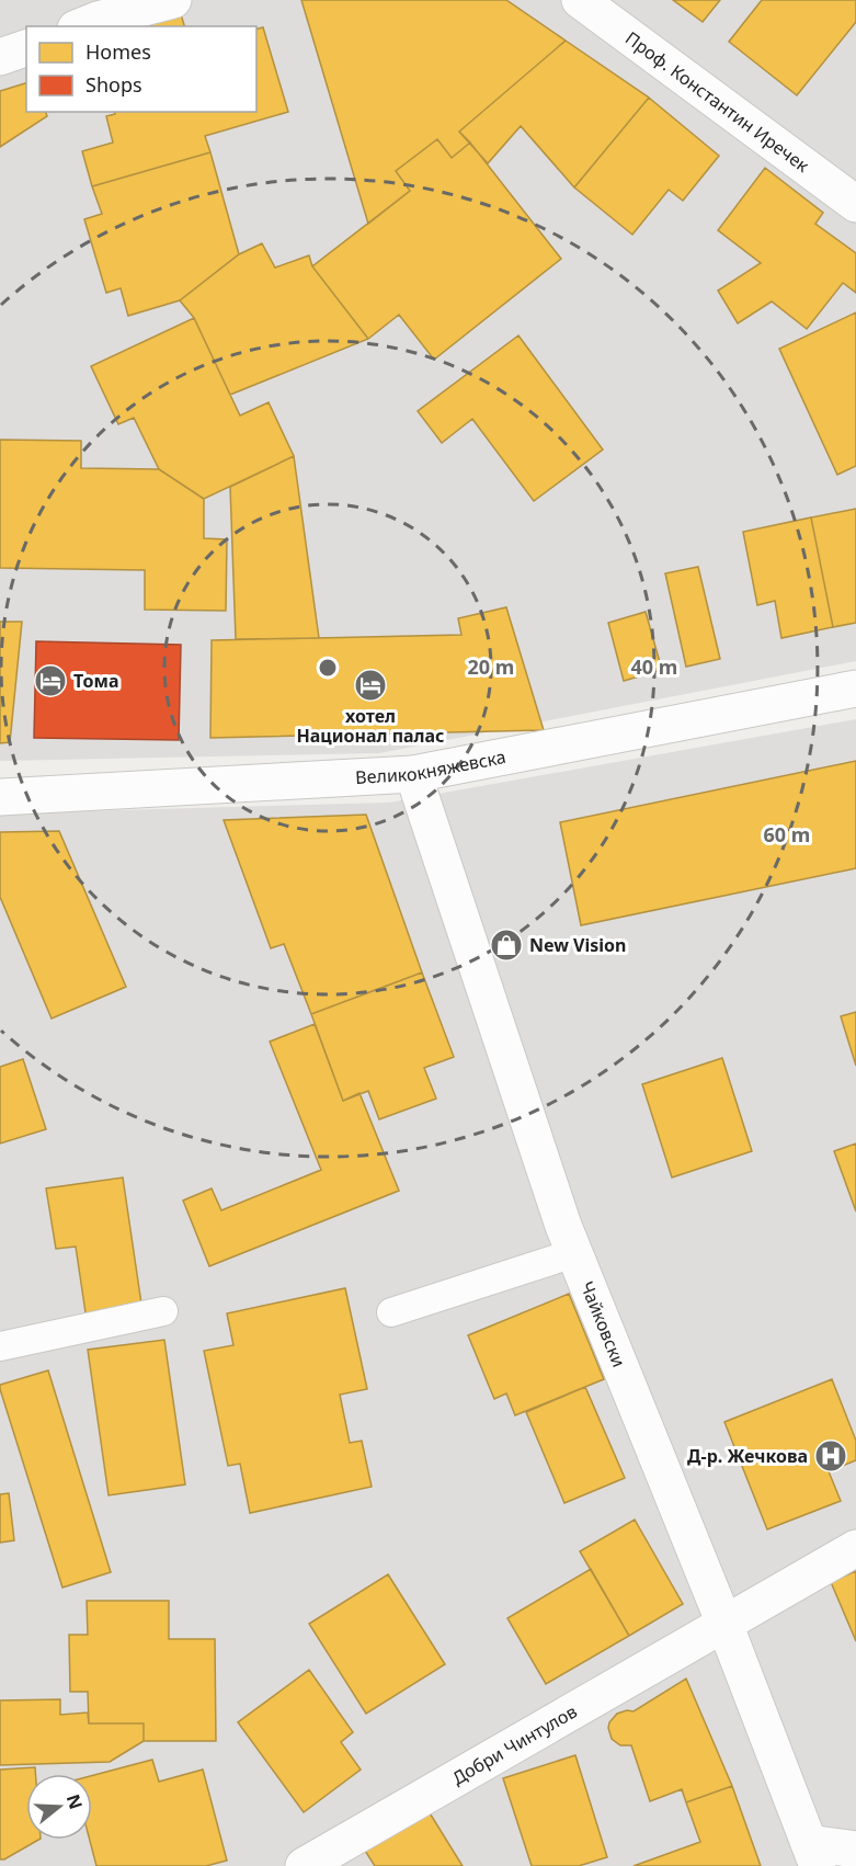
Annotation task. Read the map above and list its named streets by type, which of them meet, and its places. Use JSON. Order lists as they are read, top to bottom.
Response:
{
  "streets": {
    "street": [
      "Проф. Константин Иречек",
      "Великокняжевска",
      "Чайковски",
      "Добри Чинтулов"
    ]
  },
  "crossings": [
    ["Великокняжевска", "Чайковски"],
    ["Чайковски", "Добри Чинтулов"]
  ],
  "places": {
    "hotel": ["Тома", "хотел Национал палас"],
    "shop": ["New Vision"],
    "hospital": ["Д-р. Жечкова"]
  },
  "legend": ["Homes", "Shops"],
  "north": "right",
  "rings": ["20 m", "40 m", "60 m"]
}
